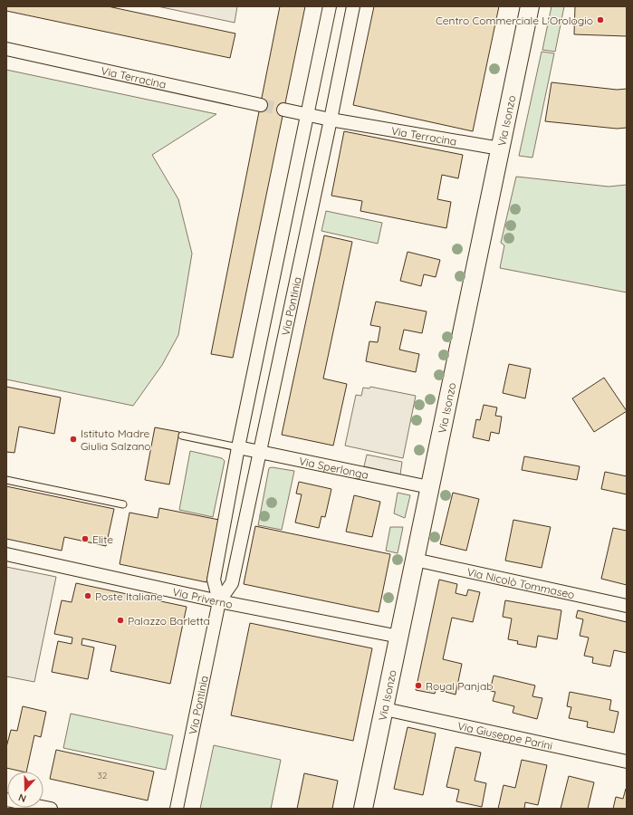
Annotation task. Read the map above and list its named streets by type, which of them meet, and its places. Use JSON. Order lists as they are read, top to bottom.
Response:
{
  "streets": {
    "main road": ["Via Isonzo"],
    "street": [
      "Via Terracina",
      "Via Pontinia",
      "Via Sperlonga",
      "Via Nicolò Tommaseo",
      "Via Priverno",
      "Via Giuseppe Parini"
    ]
  },
  "crossings": [
    ["Via Terracina", "Via Isonzo"],
    ["Via Terracina", "Via Pontinia"],
    ["Via Isonzo", "Via Sperlonga"],
    ["Via Isonzo", "Via Nicolò Tommaseo"],
    ["Via Isonzo", "Via Priverno"],
    ["Via Isonzo", "Via Giuseppe Parini"],
    ["Via Pontinia", "Via Sperlonga"],
    ["Via Pontinia", "Via Priverno"]
  ],
  "places": [
    "Centro Commerciale L'Orologio",
    "Istituto Madre Giulia Salzano",
    "Elite",
    "Poste Italiane",
    "Palazzo Barletta",
    "Royal Panjab"
  ],
  "house_numbers": ["32"],
  "north": "bottom"
}
